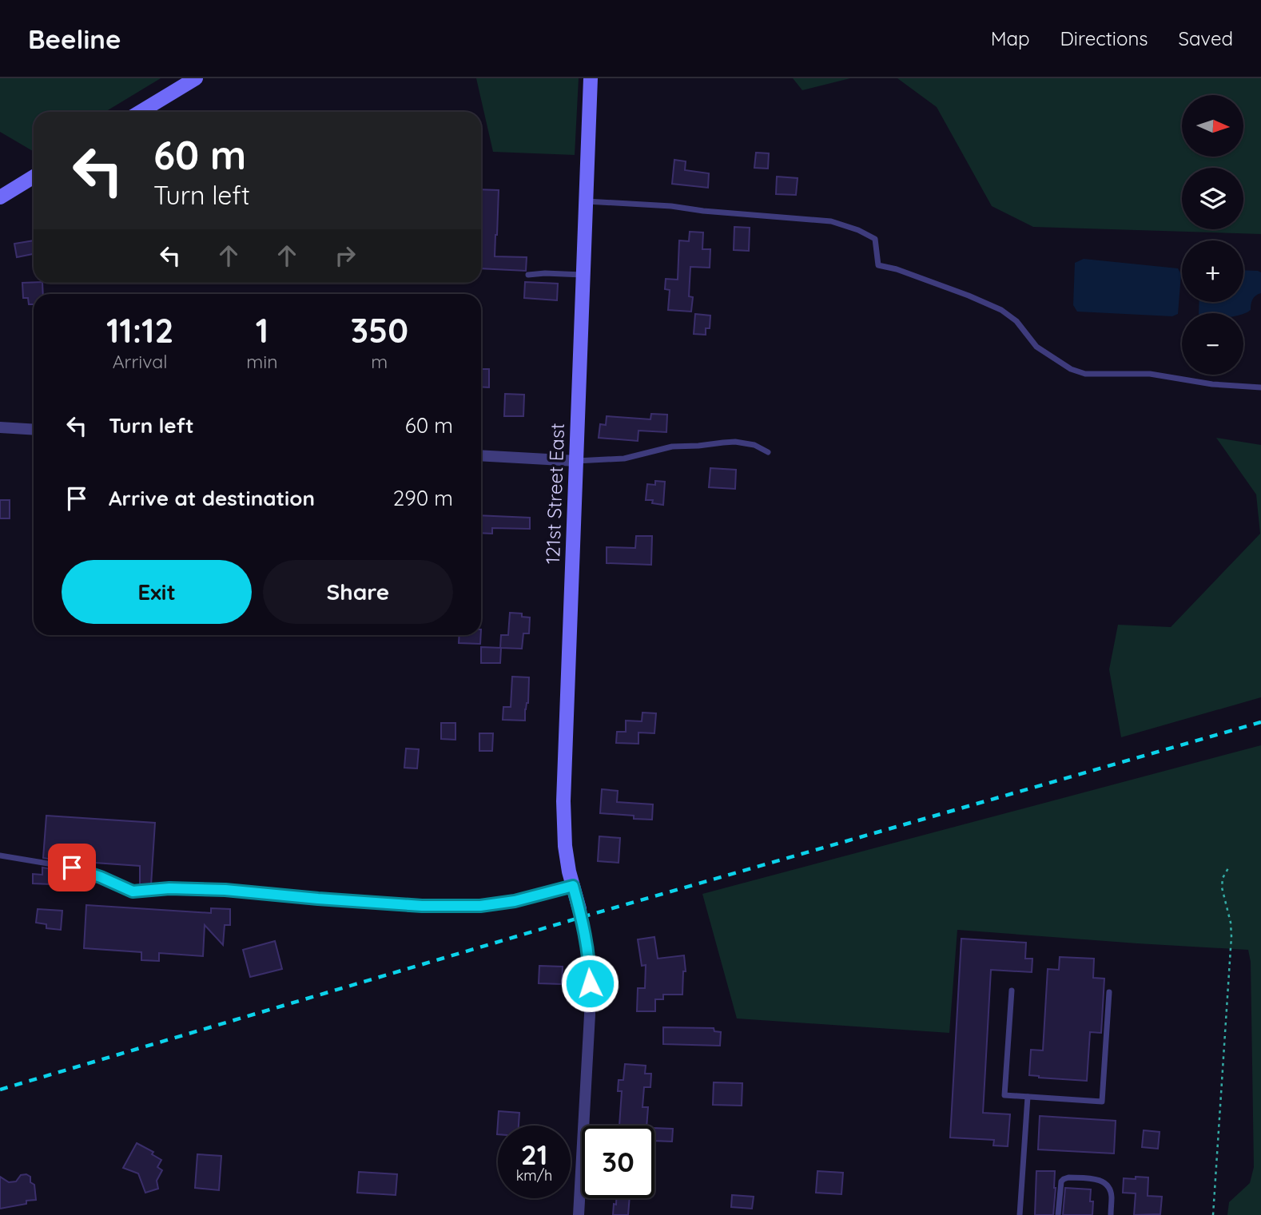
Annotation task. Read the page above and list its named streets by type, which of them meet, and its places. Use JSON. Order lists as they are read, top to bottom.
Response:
{
  "streets": {
    "street": ["121st Street East"]
  },
  "north": "right",
  "page": {
    "header": "Beeline",
    "nav": ["Map", "Directions", "Saved"],
    "map_buttons": ["+", "−"],
    "turn": ["60 m", "Turn left"],
    "eta": [
      "11:12",
      "Arrival",
      "1",
      "min",
      "350",
      "m"
    ],
    "list": [
      {
        "name": "Turn left",
        "value": "60 m"
      },
      {
        "name": "Arrive at destination",
        "value": "290 m"
      }
    ],
    "buttons": ["Exit", "Share"],
    "speed": "21 km/h",
    "limit": "30"
  }
}
